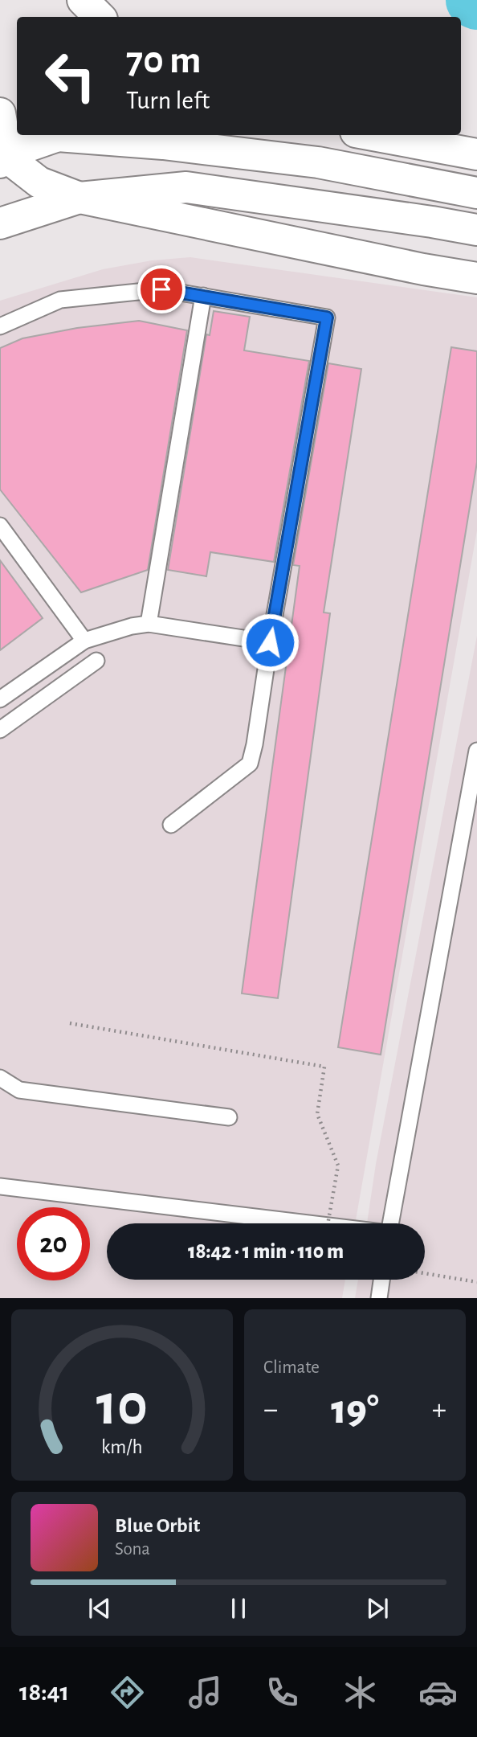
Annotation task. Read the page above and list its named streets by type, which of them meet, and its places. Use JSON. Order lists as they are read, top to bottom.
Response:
{
  "page": {
    "turn": ["70 m", "Turn left"],
    "limit": "20",
    "trip": "18:42 · 1 min · 110 m",
    "tile": "Climate",
    "heat": ["−", "19°", "+"],
    "song": ["Blue Orbit", "Sona"],
    "tabs": "18:41",
    "gauge": ["10", "km/h"]
  }
}
